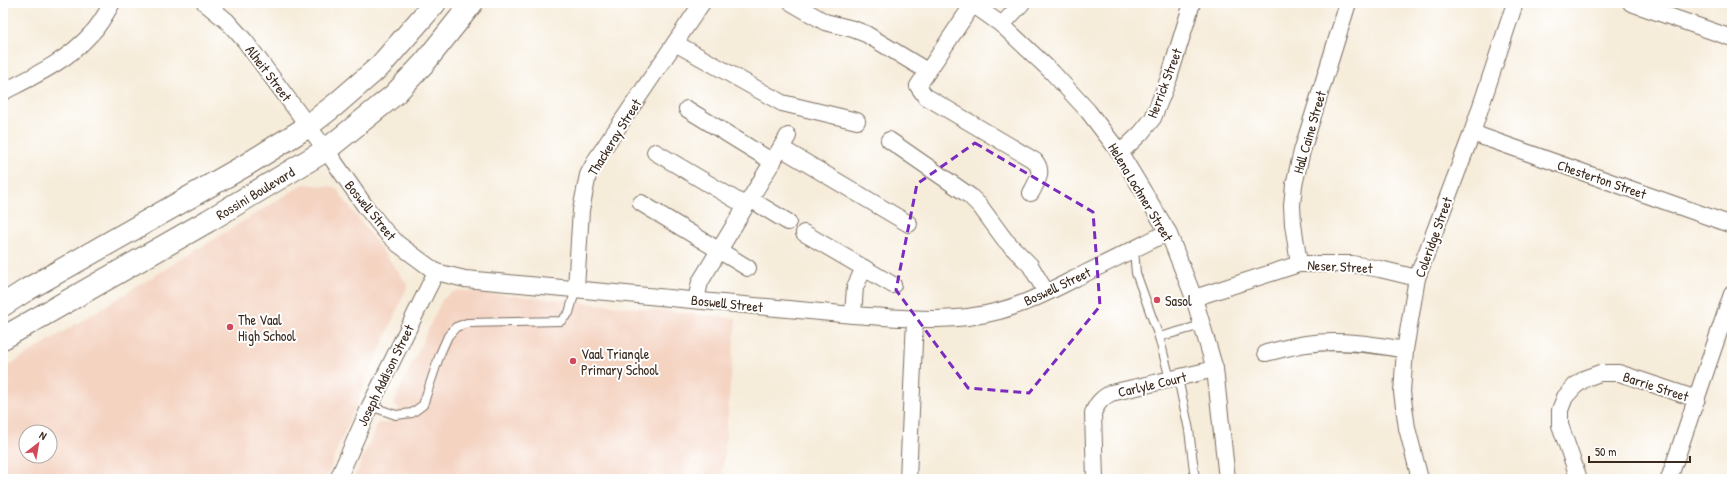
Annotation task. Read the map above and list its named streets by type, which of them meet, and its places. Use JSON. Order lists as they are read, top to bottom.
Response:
{
  "streets": {
    "street": [
      "Alheit Street",
      "Herrick Street",
      "Hall Caine Street",
      "Thackeray Street",
      "Chesterton Street",
      "Helena Lochner Street",
      "Rossini Boulevard",
      "Boswell Street",
      "Coleridge Street",
      "Neser Street",
      "Joseph Addison Street",
      "Carlyle Court",
      "Barrie Street"
    ]
  },
  "crossings": [
    ["Alheit Street", "Rossini Boulevard"],
    ["Alheit Street", "Boswell Street"],
    ["Herrick Street", "Helena Lochner Street"],
    ["Hall Caine Street", "Neser Street"],
    ["Thackeray Street", "Boswell Street"],
    ["Chesterton Street", "Coleridge Street"],
    ["Helena Lochner Street", "Boswell Street"],
    ["Helena Lochner Street", "Neser Street"],
    ["Helena Lochner Street", "Carlyle Court"],
    ["Rossini Boulevard", "Boswell Street"],
    ["Boswell Street", "Joseph Addison Street"],
    ["Coleridge Street", "Neser Street"]
  ],
  "places": ["Sasol", "The Vaal High School", "Vaal Triangle Primary School"],
  "scale_bar": "50 m",
  "north": "top right"
}
